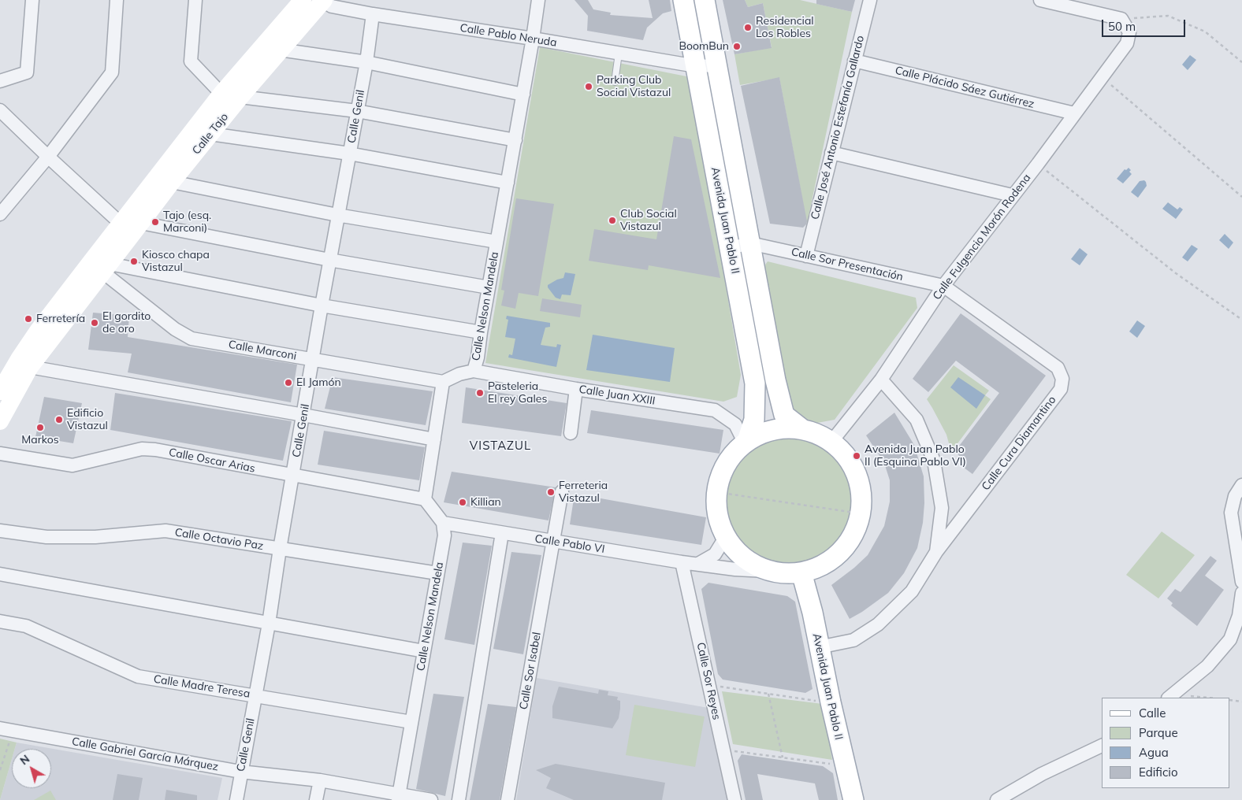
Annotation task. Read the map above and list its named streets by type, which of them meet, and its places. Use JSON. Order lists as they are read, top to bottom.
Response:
{
  "streets": {
    "main road": ["Avenida Juan Pablo II"],
    "street": [
      "Calle Pablo Neruda",
      "Calle Plácido Sáez Gutiérrez",
      "Calle Genil",
      "Calle José Antonio Estefanía Gallardo",
      "Calle Tajo",
      "Calle Fulgencio Morón Rodena",
      "Calle Sor Presentación",
      "Calle Nelson Mandela",
      "Calle Marconi",
      "Calle Juan XXIII",
      "Calle Cura Diamantino",
      "Calle Oscar Arias",
      "Calle Octavio Paz",
      "Calle Pablo VI",
      "Calle Sor Isabel",
      "Calle Sor Reyes",
      "Calle Madre Teresa",
      "Calle Gabriel García Márquez"
    ]
  },
  "crossings": [
    ["Calle Pablo Neruda", "Calle Genil"],
    ["Calle Pablo Neruda", "Calle Tajo"],
    ["Calle Pablo Neruda", "Avenida Juan Pablo II"],
    ["Calle Pablo Neruda", "Calle Nelson Mandela"],
    ["Calle Plácido Sáez Gutiérrez", "Calle José Antonio Estefanía Gallardo"],
    ["Calle Plácido Sáez Gutiérrez", "Calle Fulgencio Morón Rodena"],
    ["Calle Genil", "Calle Marconi"],
    ["Calle Genil", "Calle Oscar Arias"],
    ["Calle Genil", "Calle Octavio Paz"],
    ["Calle Genil", "Calle Madre Teresa"],
    ["Calle Genil", "Calle Gabriel García Márquez"],
    ["Calle José Antonio Estefanía Gallardo", "Calle Sor Presentación"],
    ["Calle Tajo", "Calle Marconi"],
    ["Avenida Juan Pablo II", "Calle Sor Presentación"],
    ["Avenida Juan Pablo II", "Calle Juan XXIII"],
    ["Avenida Juan Pablo II", "Calle Cura Diamantino"],
    ["Calle Fulgencio Morón Rodena", "Calle Sor Presentación"],
    ["Calle Fulgencio Morón Rodena", "Calle Cura Diamantino"],
    ["Calle Sor Presentación", "Calle Cura Diamantino"],
    ["Calle Nelson Mandela", "Calle Marconi"],
    ["Calle Nelson Mandela", "Calle Juan XXIII"],
    ["Calle Nelson Mandela", "Calle Octavio Paz"],
    ["Calle Nelson Mandela", "Calle Pablo VI"],
    ["Calle Nelson Mandela", "Calle Madre Teresa"],
    ["Calle Nelson Mandela", "Calle Gabriel García Márquez"],
    ["Calle Pablo VI", "Calle Sor Isabel"],
    ["Calle Pablo VI", "Calle Sor Reyes"]
  ],
  "districts": ["VISTAZUL"],
  "places": [
    "Residencial Los Robles",
    "BoomBun",
    "Parking Club Social Vistazul",
    "Club Social Vistazul",
    "Tajo (esq. Marconi)",
    "Kiosco chapa Vistazul",
    "Ferretería",
    "El gordito de oro",
    "El Jamón",
    "Pasteleria El rey Gales",
    "Edificio Vistazul",
    "Markos",
    "Avenida Juan Pablo II (Esquina Pablo VI)",
    "Ferreteria Vistazul",
    "Killian"
  ],
  "legend": [
    "Calle",
    "Parque",
    "Agua",
    "Edificio"
  ],
  "scale_bar": "50 m",
  "north": "top left"
}
